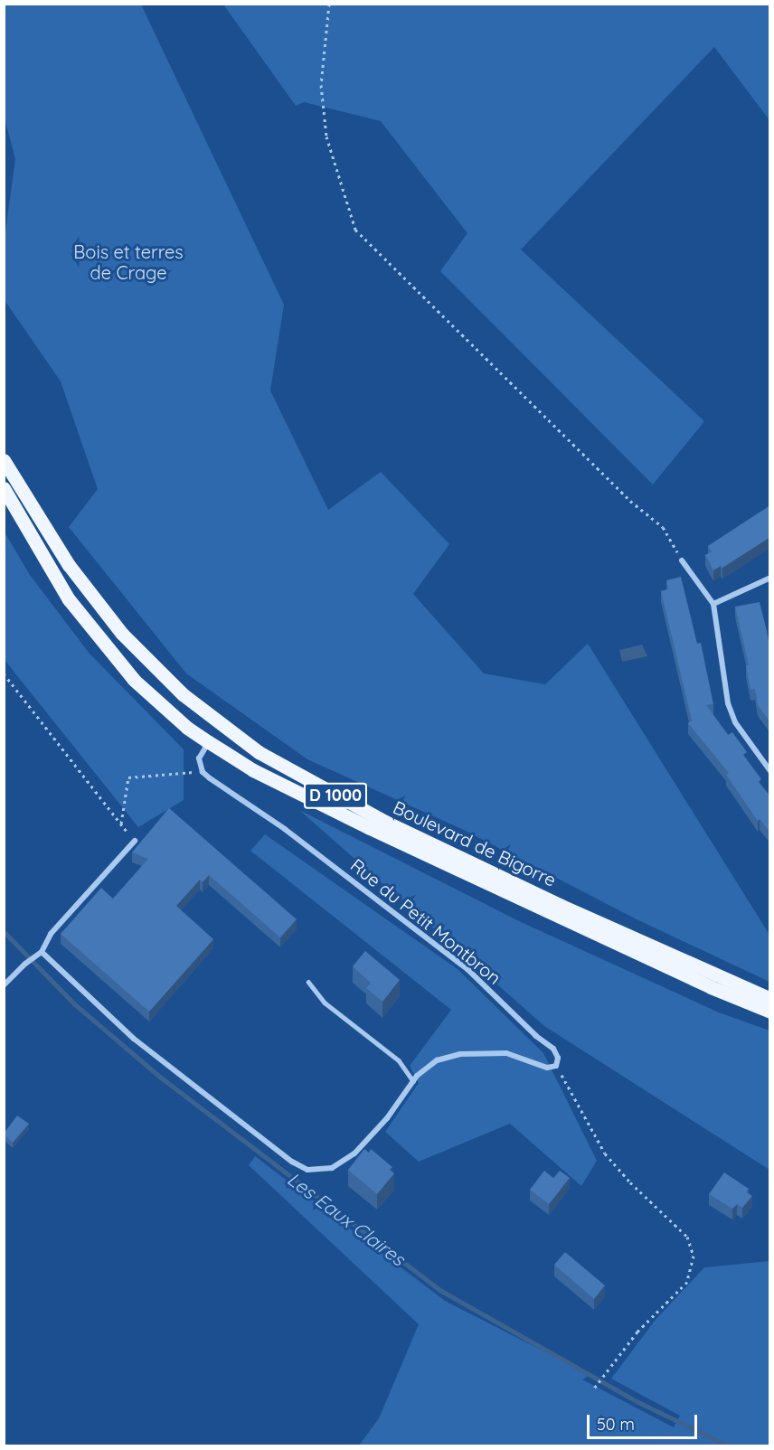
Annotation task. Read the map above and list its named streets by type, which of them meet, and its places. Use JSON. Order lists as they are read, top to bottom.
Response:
{
  "streets": {
    "main road": ["D 1000", "Boulevard de Bigorre"],
    "street": ["Rue du Petit Montbron"]
  },
  "water": ["Les Eaux Claires"],
  "parks": ["Bois et terres de Crage"],
  "scale_bar": "50 m"
}
